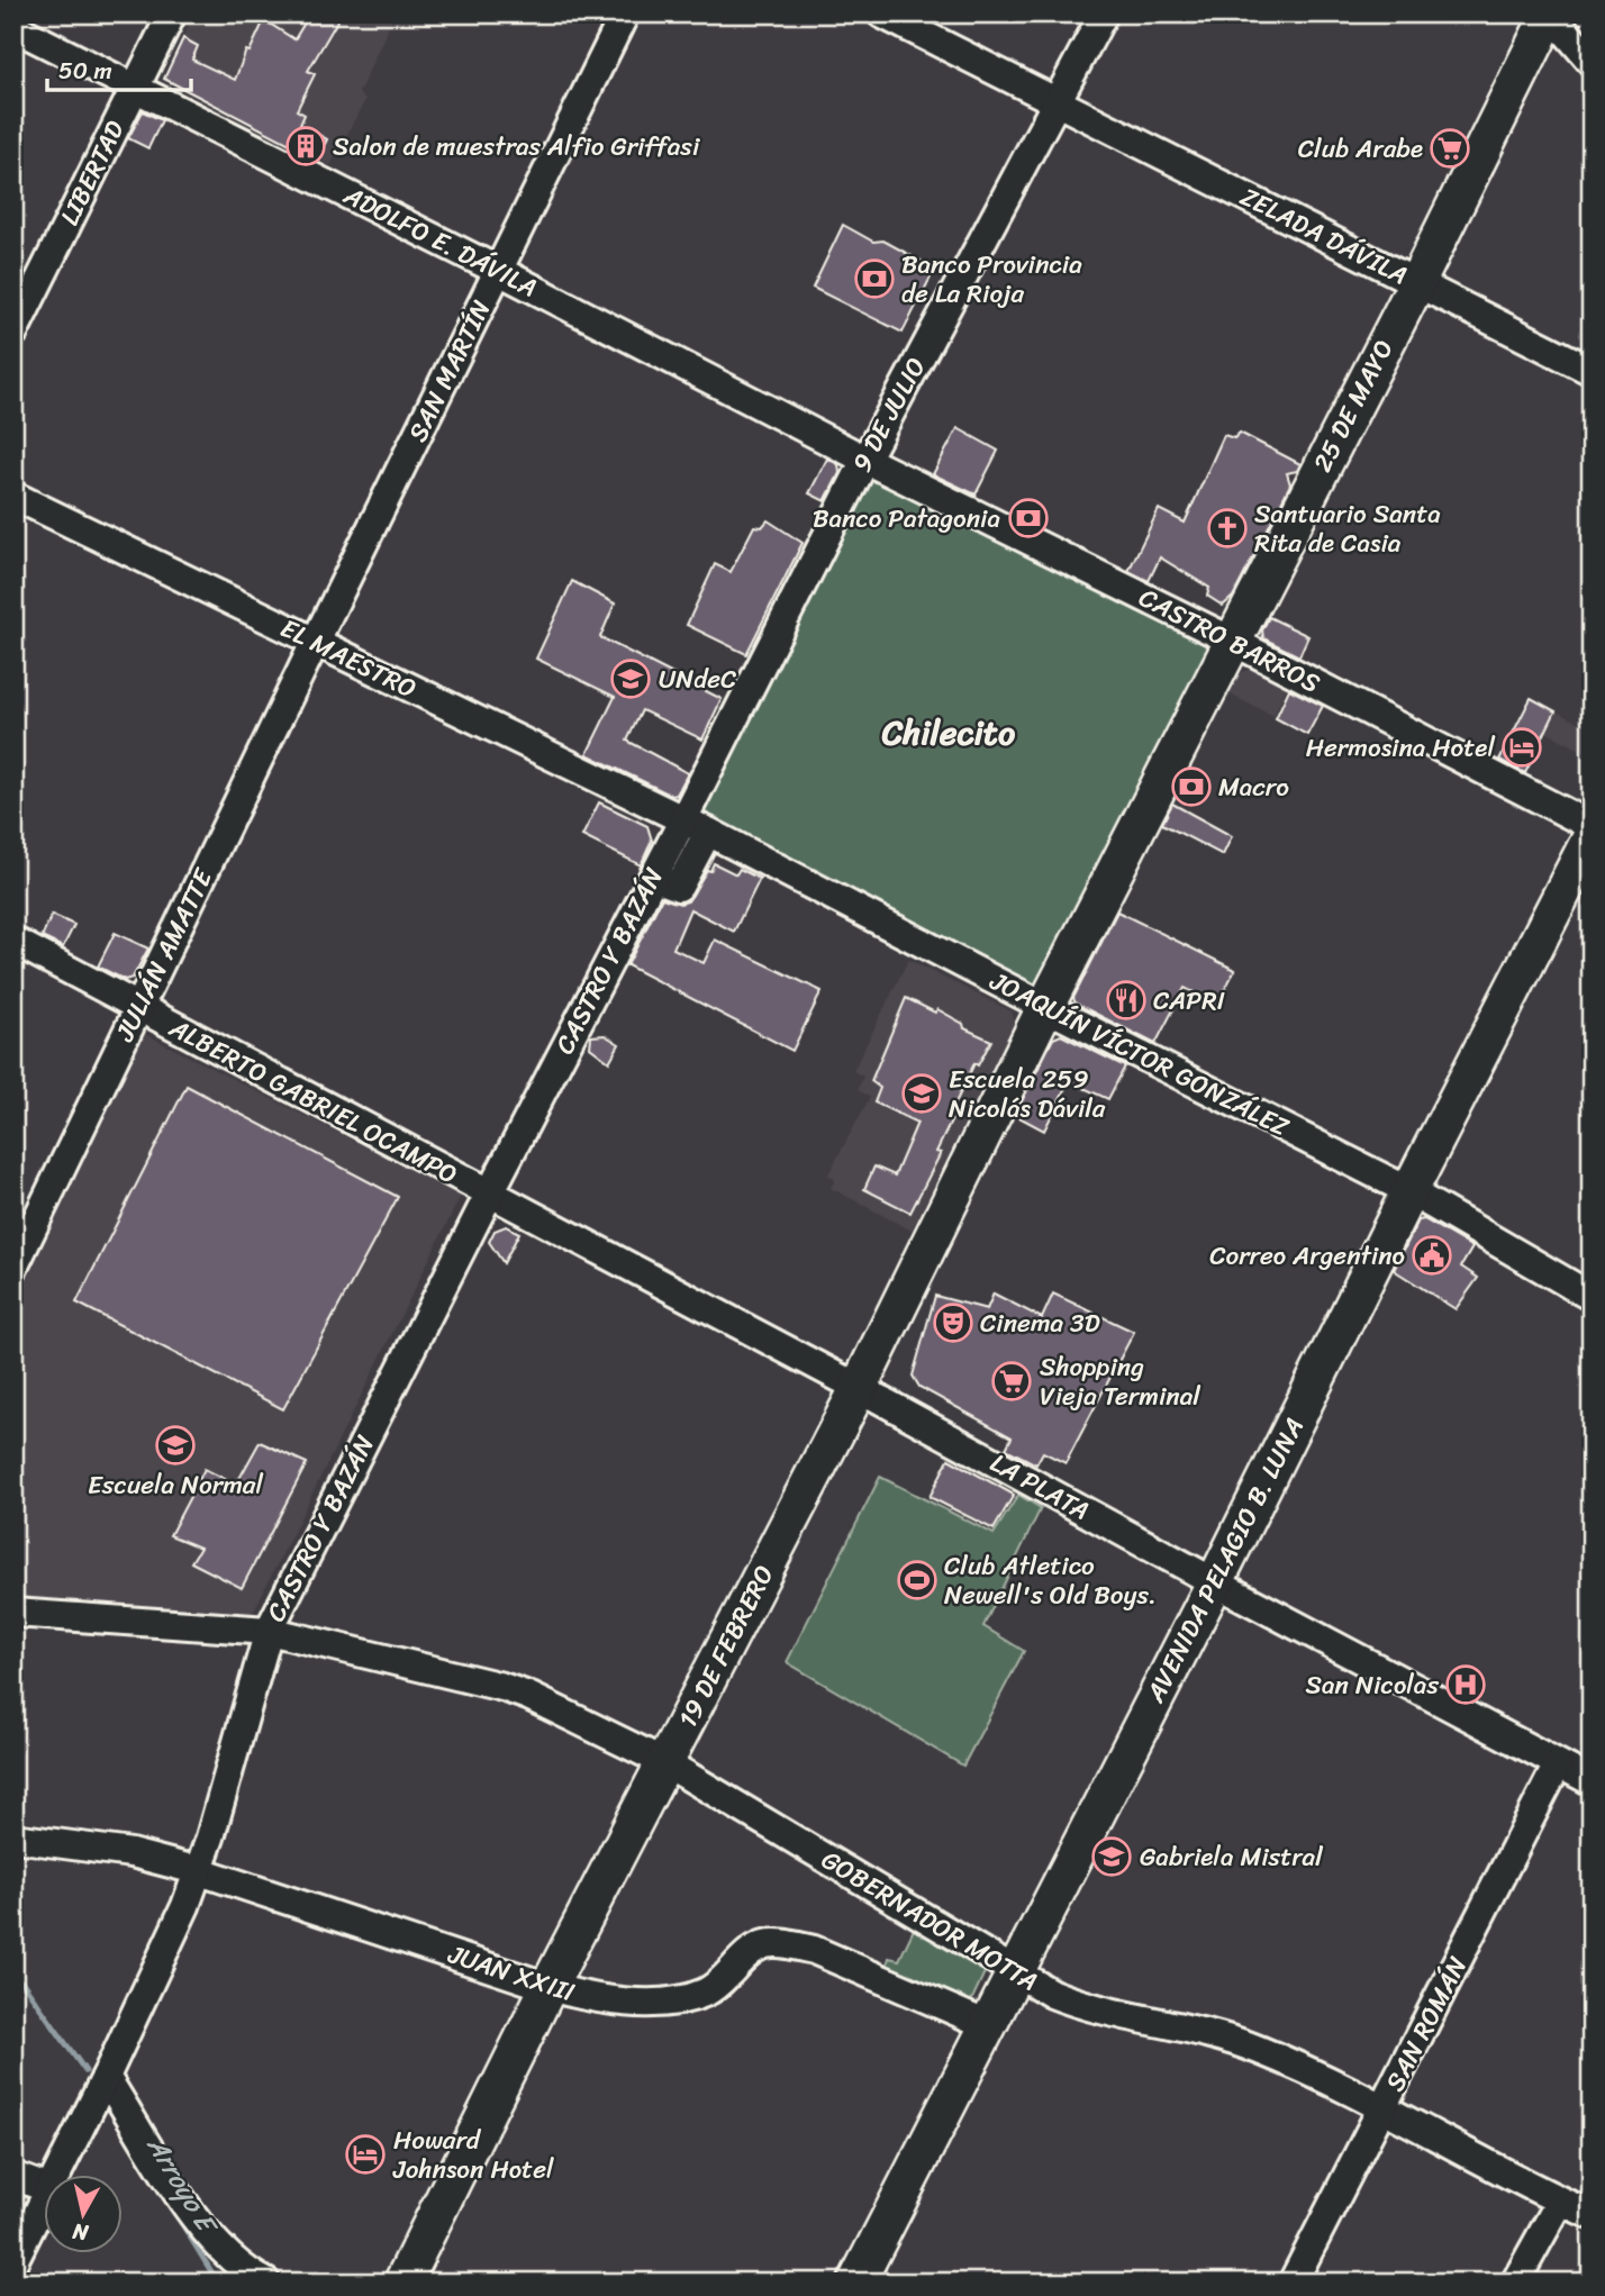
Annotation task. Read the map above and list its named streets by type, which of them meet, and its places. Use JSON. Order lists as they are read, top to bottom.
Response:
{
  "streets": {
    "main road": ["25 DE MAYO", "AVENIDA PELAGIO B. LUNA", "19 DE FEBRERO"],
    "street": [
      "LIBERTAD",
      "ZELADA DÁVILA",
      "ADOLFO E. DÁVILA",
      "SAN MARTÍN",
      "9 DE JULIO",
      "CASTRO BARROS",
      "EL MAESTRO",
      "JULIÁN AMATTE",
      "CASTRO Y BAZÁN",
      "JOAQUÍN VÍCTOR GONZÁLEZ",
      "ALBERTO GABRIEL OCAMPO",
      "LA PLATA",
      "GOBERNADOR MOTTA",
      "JUAN XXIII",
      "SAN ROMÁN"
    ]
  },
  "crossings": [
    ["LIBERTAD", "ADOLFO E. DÁVILA"],
    ["ZELADA DÁVILA", "25 DE MAYO"],
    ["ZELADA DÁVILA", "9 DE JULIO"],
    ["ADOLFO E. DÁVILA", "SAN MARTÍN"],
    ["ADOLFO E. DÁVILA", "9 DE JULIO"],
    ["ADOLFO E. DÁVILA", "CASTRO BARROS"],
    ["SAN MARTÍN", "EL MAESTRO"],
    ["SAN MARTÍN", "JULIÁN AMATTE"],
    ["25 DE MAYO", "CASTRO BARROS"],
    ["25 DE MAYO", "JOAQUÍN VÍCTOR GONZÁLEZ"],
    ["25 DE MAYO", "19 DE FEBRERO"],
    ["9 DE JULIO", "CASTRO BARROS"],
    ["9 DE JULIO", "EL MAESTRO"],
    ["9 DE JULIO", "CASTRO Y BAZÁN"],
    ["9 DE JULIO", "JOAQUÍN VÍCTOR GONZÁLEZ"],
    ["EL MAESTRO", "JULIÁN AMATTE"],
    ["EL MAESTRO", "CASTRO Y BAZÁN"],
    ["EL MAESTRO", "JOAQUÍN VÍCTOR GONZÁLEZ"],
    ["JULIÁN AMATTE", "ALBERTO GABRIEL OCAMPO"],
    ["CASTRO Y BAZÁN", "JOAQUÍN VÍCTOR GONZÁLEZ"],
    ["CASTRO Y BAZÁN", "ALBERTO GABRIEL OCAMPO"],
    ["CASTRO Y BAZÁN", "LA PLATA"],
    ["CASTRO Y BAZÁN", "GOBERNADOR MOTTA"],
    ["CASTRO Y BAZÁN", "JUAN XXIII"],
    ["JOAQUÍN VÍCTOR GONZÁLEZ", "AVENIDA PELAGIO B. LUNA"],
    ["JOAQUÍN VÍCTOR GONZÁLEZ", "19 DE FEBRERO"],
    ["ALBERTO GABRIEL OCAMPO", "LA PLATA"],
    ["LA PLATA", "AVENIDA PELAGIO B. LUNA"],
    ["LA PLATA", "19 DE FEBRERO"],
    ["LA PLATA", "SAN ROMÁN"],
    ["AVENIDA PELAGIO B. LUNA", "GOBERNADOR MOTTA"],
    ["AVENIDA PELAGIO B. LUNA", "JUAN XXIII"],
    ["19 DE FEBRERO", "GOBERNADOR MOTTA"],
    ["19 DE FEBRERO", "JUAN XXIII"],
    ["GOBERNADOR MOTTA", "SAN ROMÁN"]
  ],
  "districts": ["Chilecito"],
  "water": ["Arroyo E"],
  "places": {
    "building": ["Salon de muestras Alfio Griffasi"],
    "supermarket": ["Club Arabe", "Shopping Vieja Terminal"],
    "bank": ["Banco Provincia de La Rioja", "Banco Patagonia", "Macro"],
    "church": ["Santuario Santa Rita de Casia"],
    "school or university": [
      "UNdeC",
      "Escuela 259 Nicolás Dávila",
      "Escuela Normal",
      "Gabriela Mistral"
    ],
    "hotel": ["Hermosina Hotel", "Howard Johnson Hotel"],
    "restaurant": ["CAPRI"],
    "public building": ["Correo Argentino"],
    "theatre": ["Cinema 3D"],
    "sports": ["Club Atletico Newell's Old Boys."],
    "hospital": ["San Nicolas"]
  },
  "scale_bar": "50 m",
  "north": "bottom"
}
